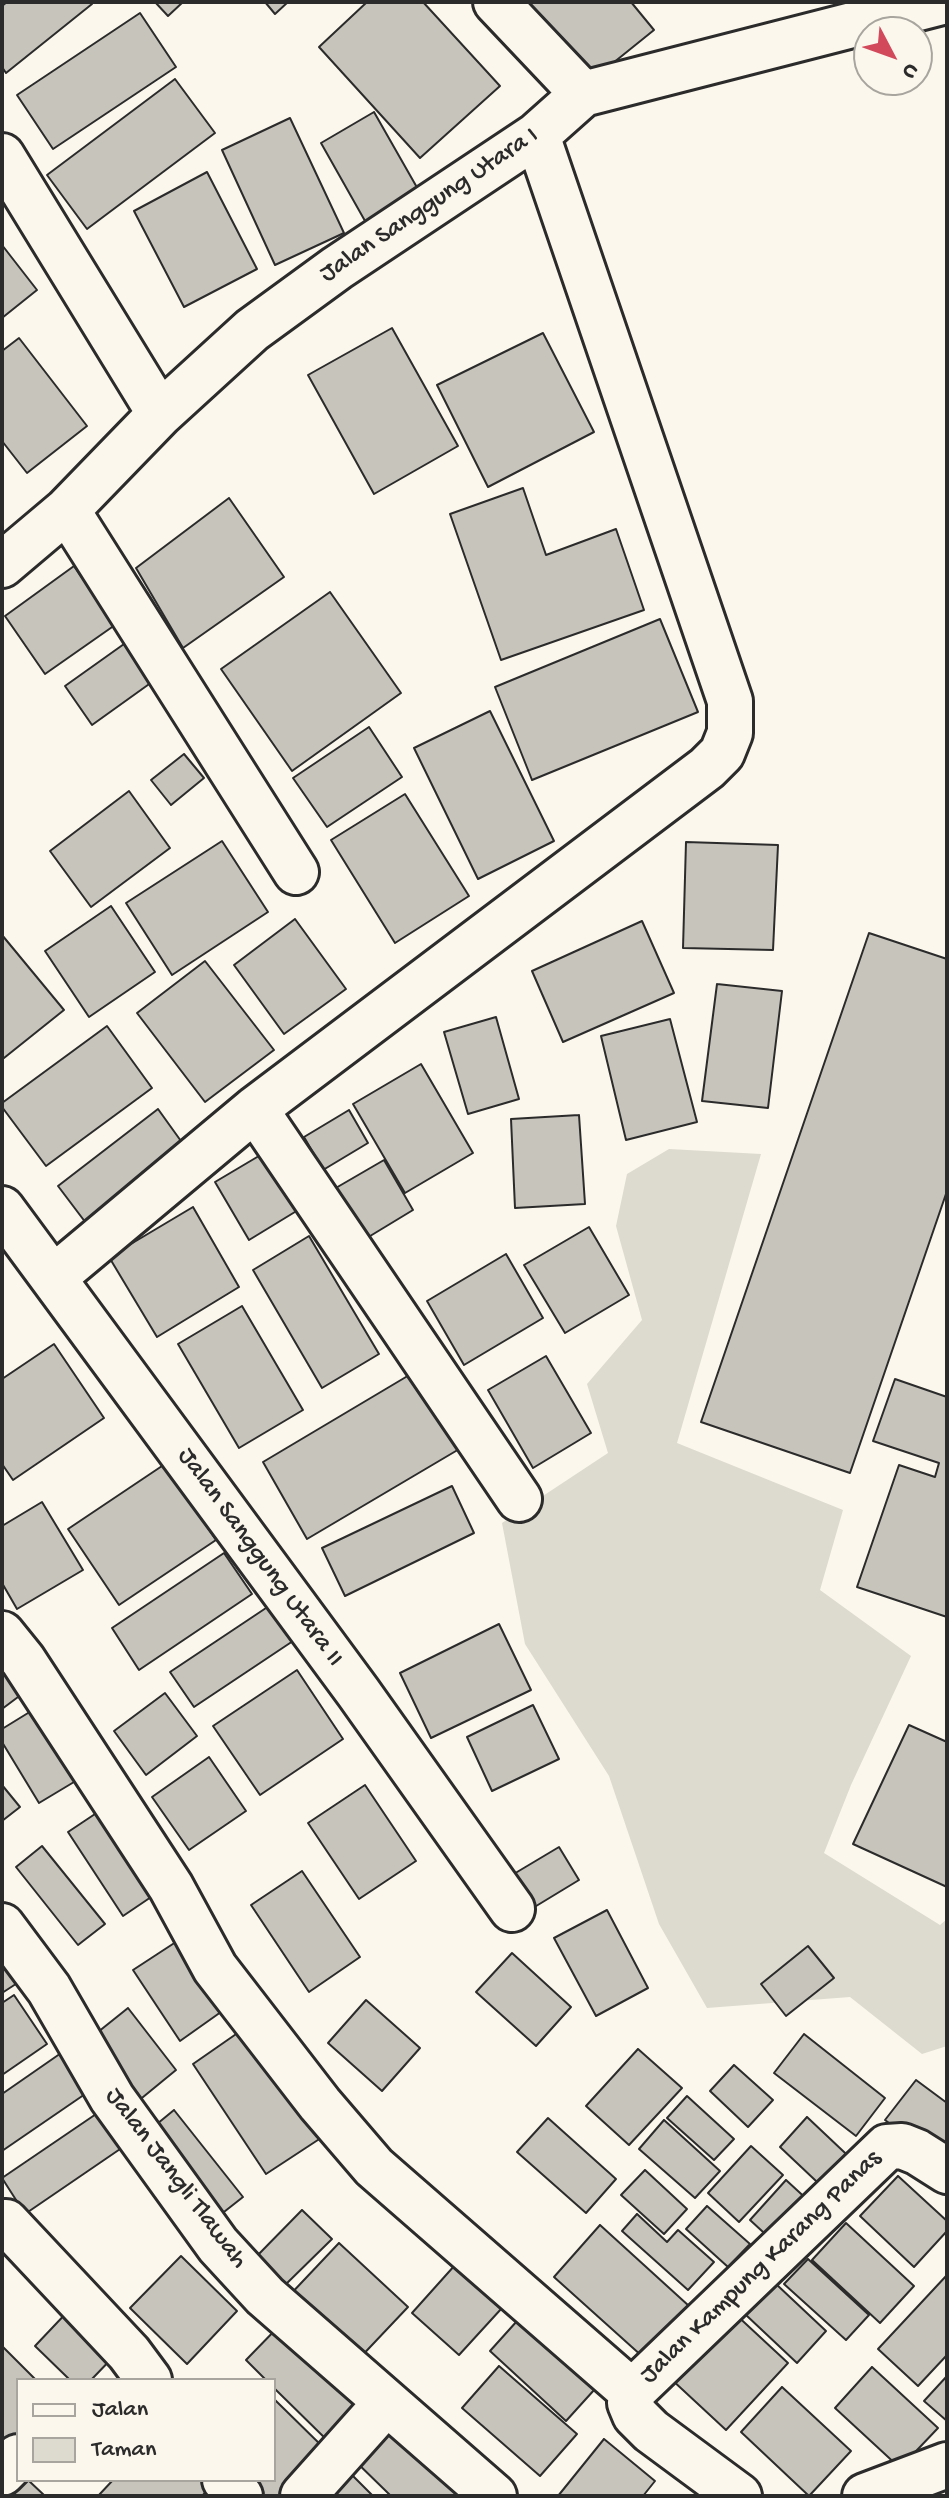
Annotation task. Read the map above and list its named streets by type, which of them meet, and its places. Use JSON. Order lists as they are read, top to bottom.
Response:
{
  "streets": {
    "street": [
      "Jalan Sanggung Utara I",
      "Jalan Sanggung Utara II",
      "Jalan Jangli Tlawah",
      "Jalan Kampung Karang Panas"
    ]
  },
  "legend": ["Jalan", "Taman"],
  "north": "bottom right"
}
